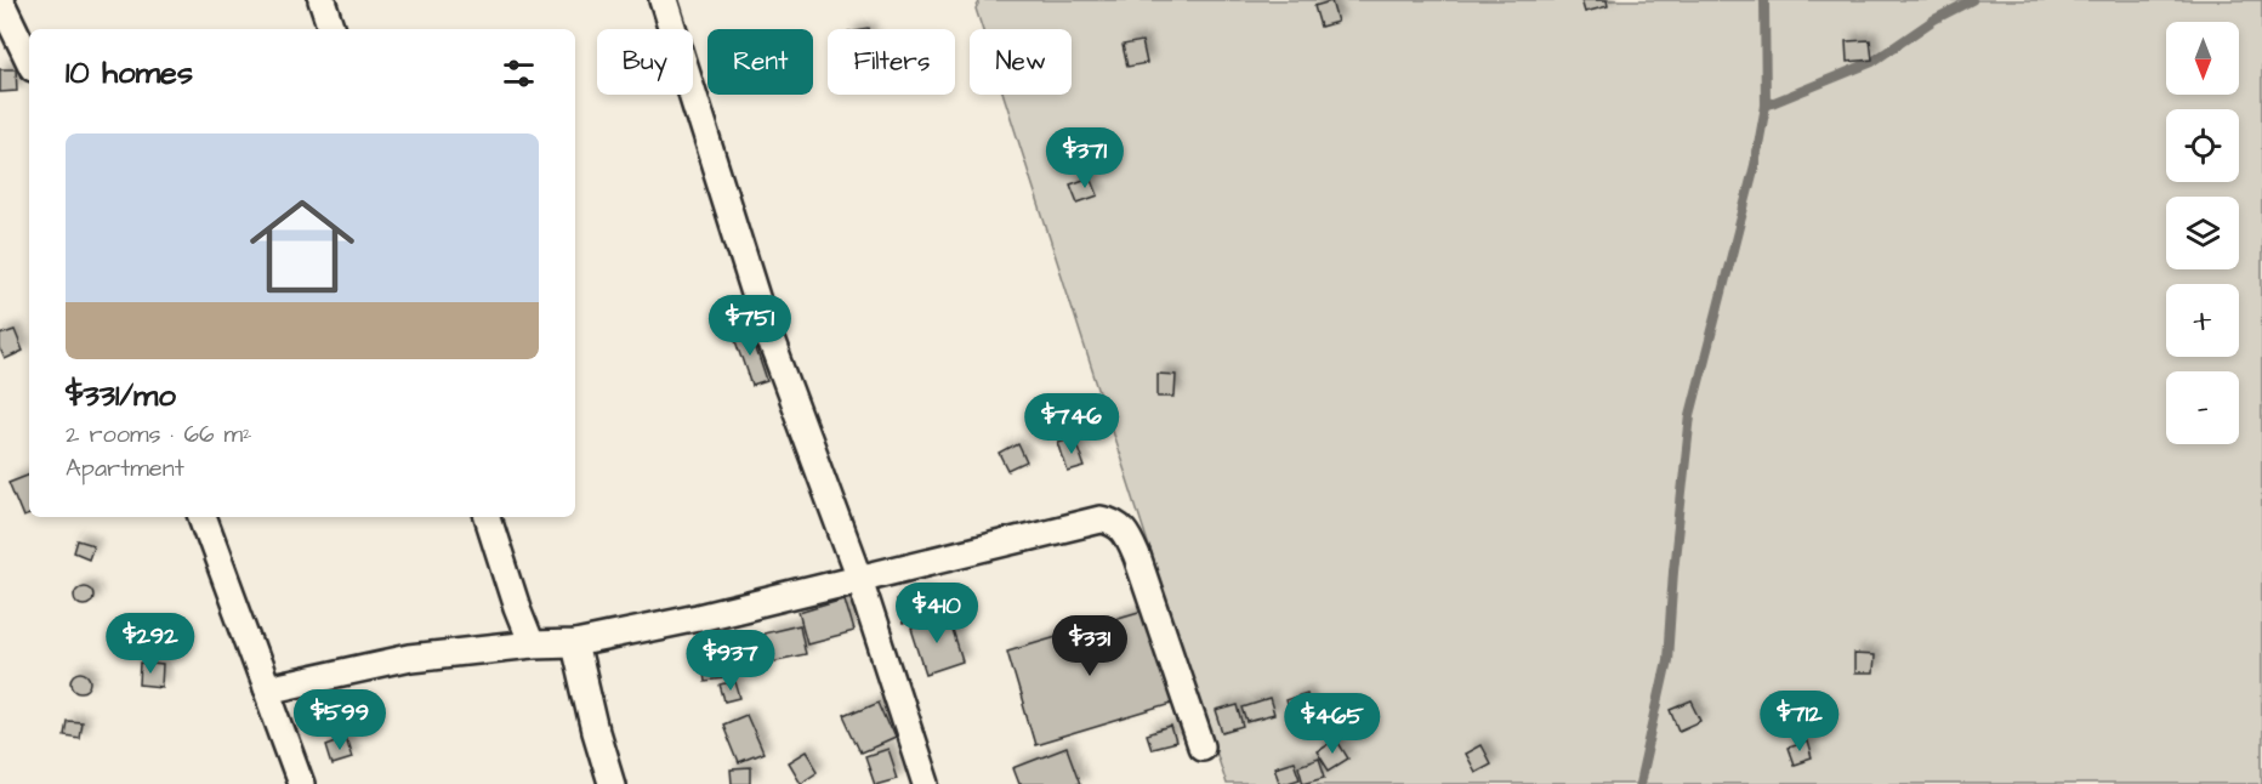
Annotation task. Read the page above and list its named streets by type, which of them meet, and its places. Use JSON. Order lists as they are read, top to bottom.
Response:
{
  "north": "bottom",
  "page": {
    "map_buttons": ["+", "−"],
    "chip": [
      "Buy",
      "Rent",
      "Filters",
      "New"
    ],
    "heading": "10 homes",
    "list": [
      {
        "name": "$331/mo",
        "note": "2 rooms · 66 m² · Apartment"
      }
    ],
    "price": [
      "$371",
      "$751",
      "$746",
      "$410",
      "$292",
      "$331",
      "$937",
      "$599",
      "$712",
      "$465"
    ]
  }
}
